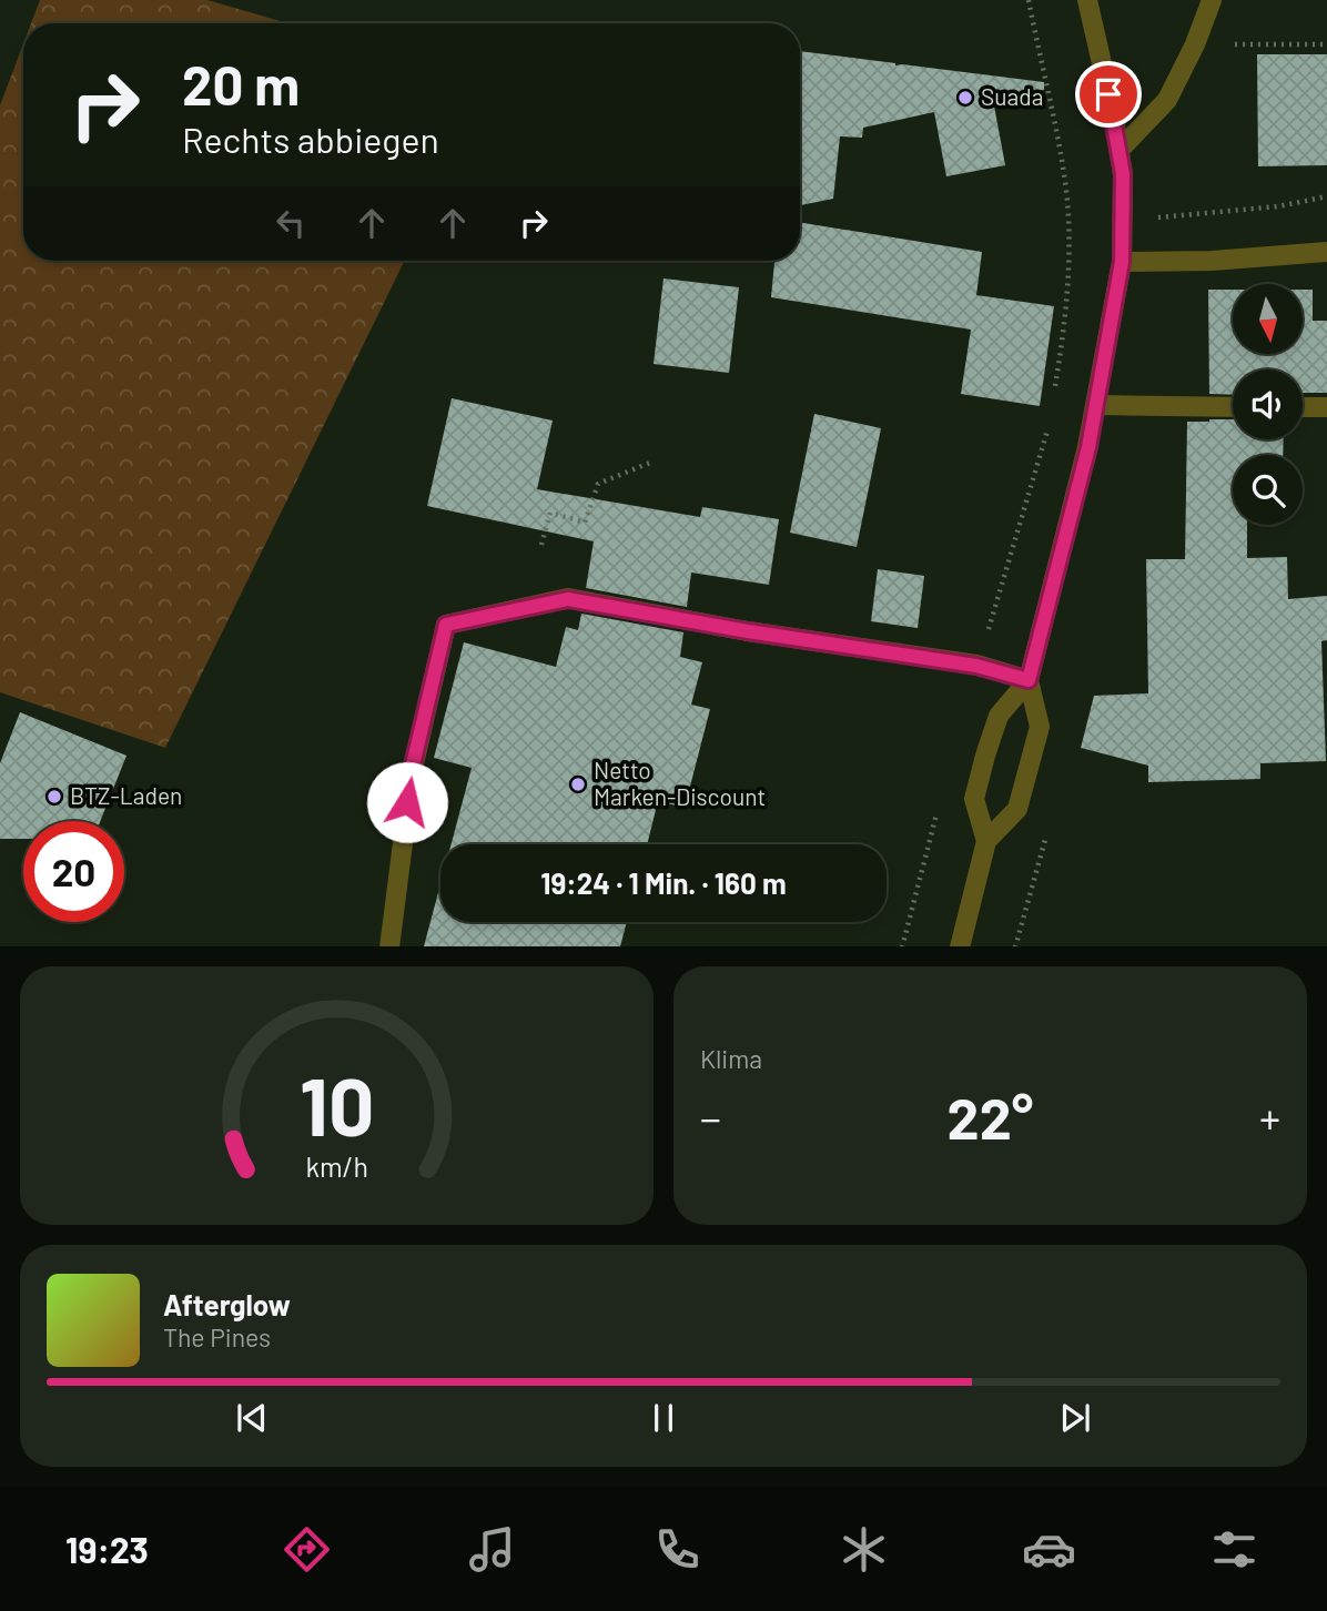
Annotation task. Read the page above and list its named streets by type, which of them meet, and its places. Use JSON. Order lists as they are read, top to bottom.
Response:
{
  "places": ["Suada", "Netto Marken-Discount", "BTZ-Laden"],
  "north": "bottom",
  "page": {
    "turn": ["20 m", "Rechts abbiegen"],
    "limit": "20",
    "trip": "19:24 · 1 Min. · 160 m",
    "tile": "Klima",
    "heat": ["−", "22°", "+"],
    "song": ["Afterglow", "The Pines"],
    "tabs": "19:23",
    "gauge": ["10", "km/h"]
  }
}
